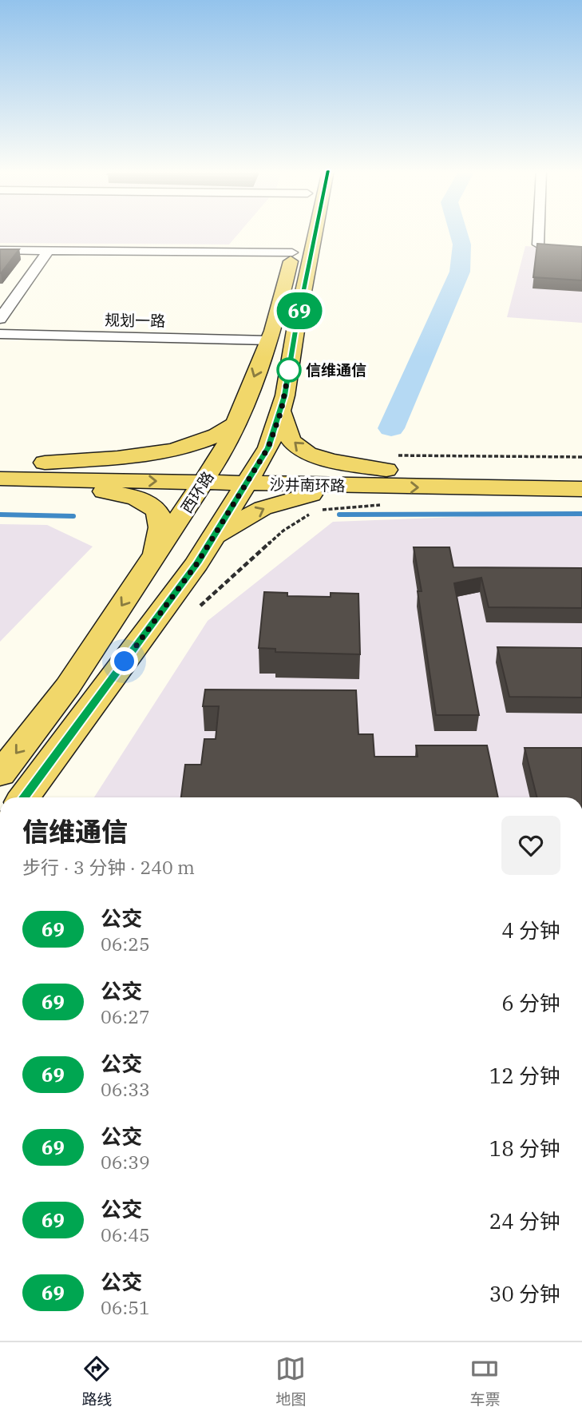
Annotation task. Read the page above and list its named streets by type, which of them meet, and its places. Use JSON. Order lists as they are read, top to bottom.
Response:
{
  "streets": {
    "main road": ["沙井南环路", "西环路"],
    "street": ["规划一路"]
  },
  "crossings": [
    ["规划一路", "西环路"],
    ["沙井南环路", "西环路"]
  ],
  "places": ["信维通信"],
  "lines": ["bus line 69"],
  "page": {
    "on_map": "69",
    "heading": ["信维通信", "步行 · 3 分钟 · 240 m"],
    "list": [
      {
        "mark": "69",
        "name": "公交",
        "note": "06:25",
        "value": "4 分钟"
      },
      {
        "mark": "69",
        "name": "公交",
        "note": "06:27",
        "value": "6 分钟"
      },
      {
        "mark": "69",
        "name": "公交",
        "note": "06:33",
        "value": "12 分钟"
      },
      {
        "mark": "69",
        "name": "公交",
        "note": "06:39",
        "value": "18 分钟"
      },
      {
        "mark": "69",
        "name": "公交",
        "note": "06:45",
        "value": "24 分钟"
      },
      {
        "mark": "69",
        "name": "公交",
        "note": "06:51",
        "value": "30 分钟"
      }
    ],
    "tabs": ["路线", "地图", "车票"]
  }
}
